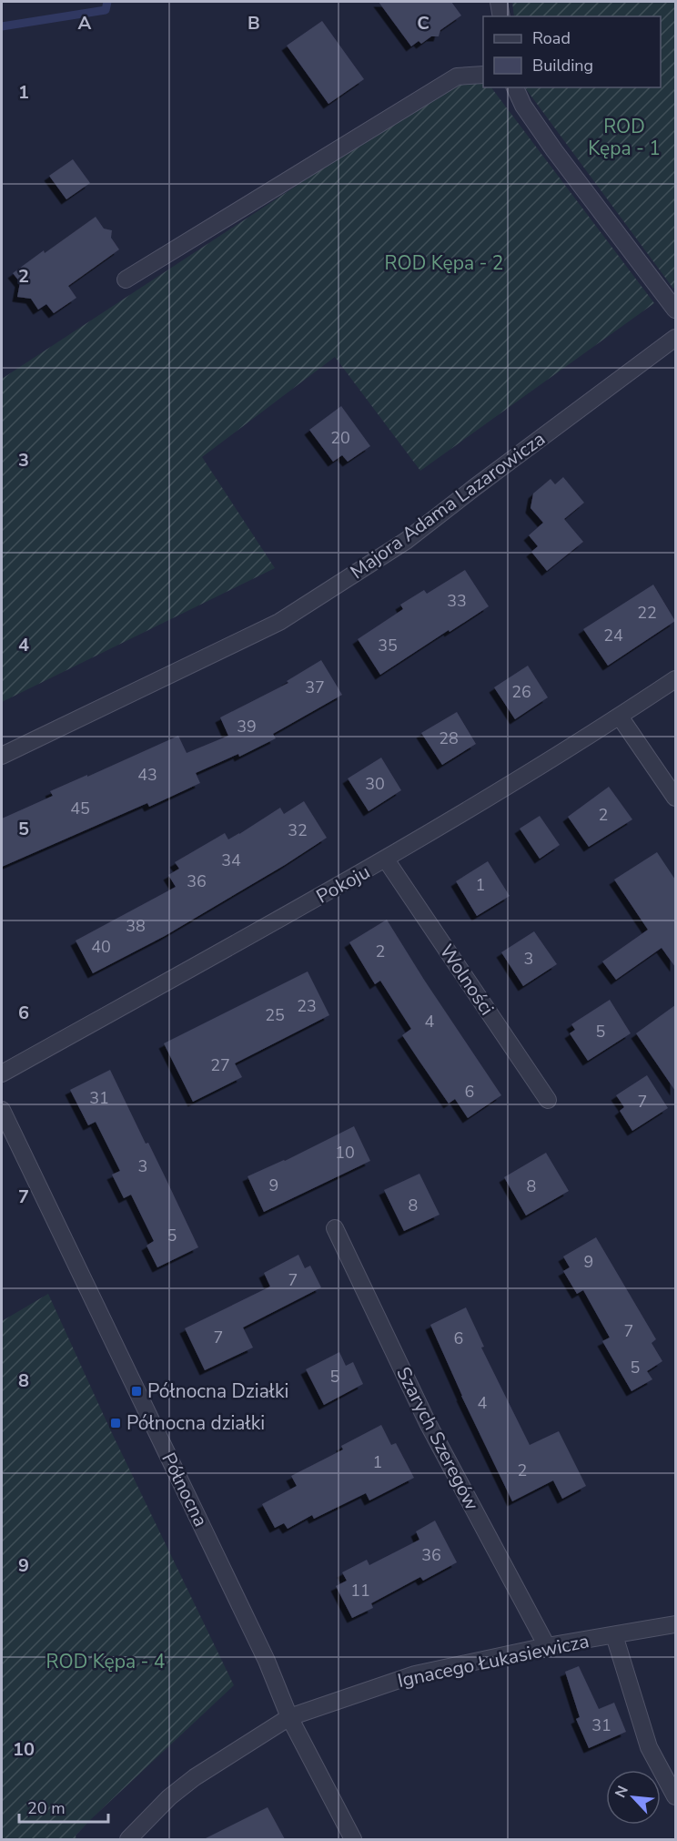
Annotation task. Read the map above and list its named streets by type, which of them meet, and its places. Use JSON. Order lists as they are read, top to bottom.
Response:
{
  "streets": {
    "street": [
      "Majora Adama Lazarowicza",
      "Pokoju",
      "Wolności",
      "Szarych Szeregów",
      "Północna",
      "Ignacego Łukasiewicza"
    ]
  },
  "crossings": [
    ["Pokoju", "Wolności"],
    ["Szarych Szeregów", "Ignacego Łukasiewicza"],
    ["Północna", "Ignacego Łukasiewicza"]
  ],
  "parks": ["ROD Kępa - 1", "ROD Kępa - 2", "ROD Kępa - 4"],
  "places": {
    "transit": ["Północna Działki", "Północna działki"]
  },
  "house_numbers": [
    "20",
    "33",
    "22",
    "24",
    "35",
    "37",
    "26",
    "39",
    "28",
    "43",
    "30",
    "45",
    "2",
    "32",
    "34",
    "36",
    "1",
    "38",
    "40",
    "2",
    "3",
    "23",
    "25",
    "4",
    "5",
    "27",
    "6",
    "31",
    "7",
    "10",
    "3",
    "9",
    "8",
    "8",
    "5",
    "9",
    "7",
    "7",
    "7",
    "6",
    "5",
    "5",
    "4",
    "1",
    "2",
    "36",
    "11",
    "31"
  ],
  "legend": ["Road", "Building"],
  "scale_bar": "20 m",
  "north": "top left",
  "grid": {
    "columns": ["A", "B", "C"],
    "rows": [
      "1",
      "2",
      "3",
      "4",
      "5",
      "6",
      "7",
      "8",
      "9",
      "10"
    ]
  }
}
